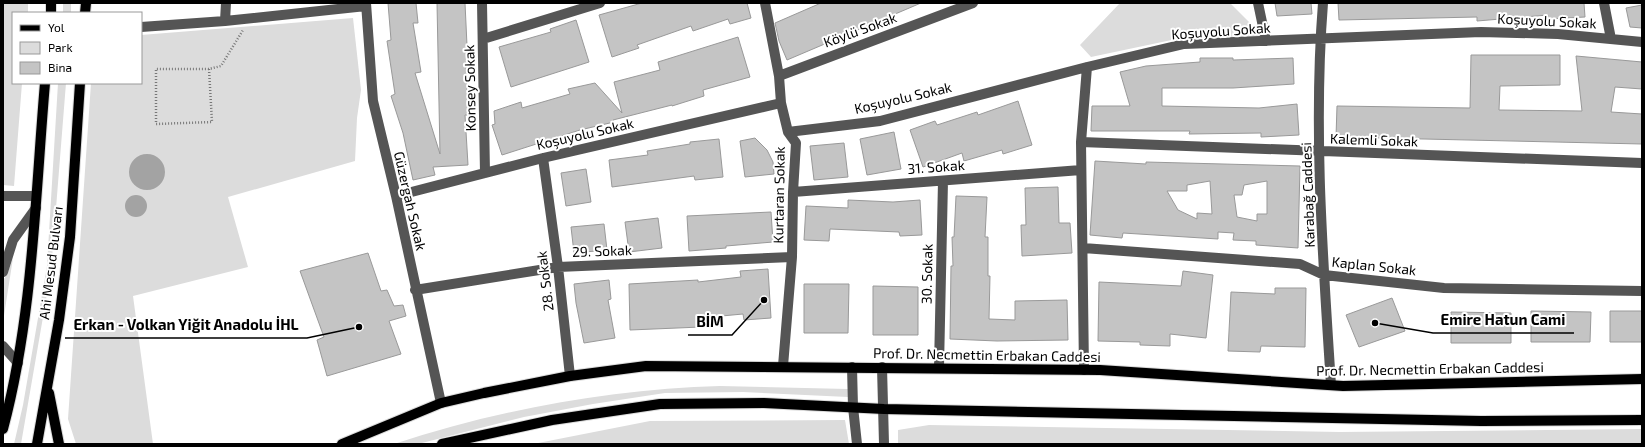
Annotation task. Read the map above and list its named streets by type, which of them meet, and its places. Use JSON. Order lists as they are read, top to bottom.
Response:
{
  "streets": {
    "main road": ["Ahi Mesud Bulvarı", "Prof. Dr. Necmettin Erbakan Caddesi"],
    "street": [
      "Koşuyolu Sokak",
      "Köylü Sokak",
      "Konsey Sokak",
      "Kalemli Sokak",
      "31. Sokak",
      "Kurtaran Sokak",
      "Karabağ Caddesi",
      "Güzergah Sokak",
      "29. Sokak",
      "Kaplan Sokak",
      "30. Sokak",
      "28. Sokak"
    ]
  },
  "crossings": [
    ["Koşuyolu Sokak", "Konsey Sokak"],
    ["Koşuyolu Sokak", "Kurtaran Sokak"],
    ["Koşuyolu Sokak", "Karabağ Caddesi"],
    ["Koşuyolu Sokak", "Güzergah Sokak"],
    ["Koşuyolu Sokak", "28. Sokak"],
    ["Köylü Sokak", "Kurtaran Sokak"],
    ["Kalemli Sokak", "Karabağ Caddesi"],
    ["31. Sokak", "Kurtaran Sokak"],
    ["31. Sokak", "30. Sokak"],
    ["Kurtaran Sokak", "29. Sokak"],
    ["Kurtaran Sokak", "Prof. Dr. Necmettin Erbakan Caddesi"],
    ["Karabağ Caddesi", "Kaplan Sokak"],
    ["Karabağ Caddesi", "Prof. Dr. Necmettin Erbakan Caddesi"],
    ["Güzergah Sokak", "29. Sokak"],
    ["Güzergah Sokak", "Prof. Dr. Necmettin Erbakan Caddesi"],
    ["29. Sokak", "28. Sokak"],
    ["30. Sokak", "Prof. Dr. Necmettin Erbakan Caddesi"],
    ["28. Sokak", "Prof. Dr. Necmettin Erbakan Caddesi"]
  ],
  "places": ["BİM", "Emire Hatun Cami", "Erkan - Volkan Yiğit Anadolu İHL"],
  "legend": ["Yol", "Park", "Bina"]
}
